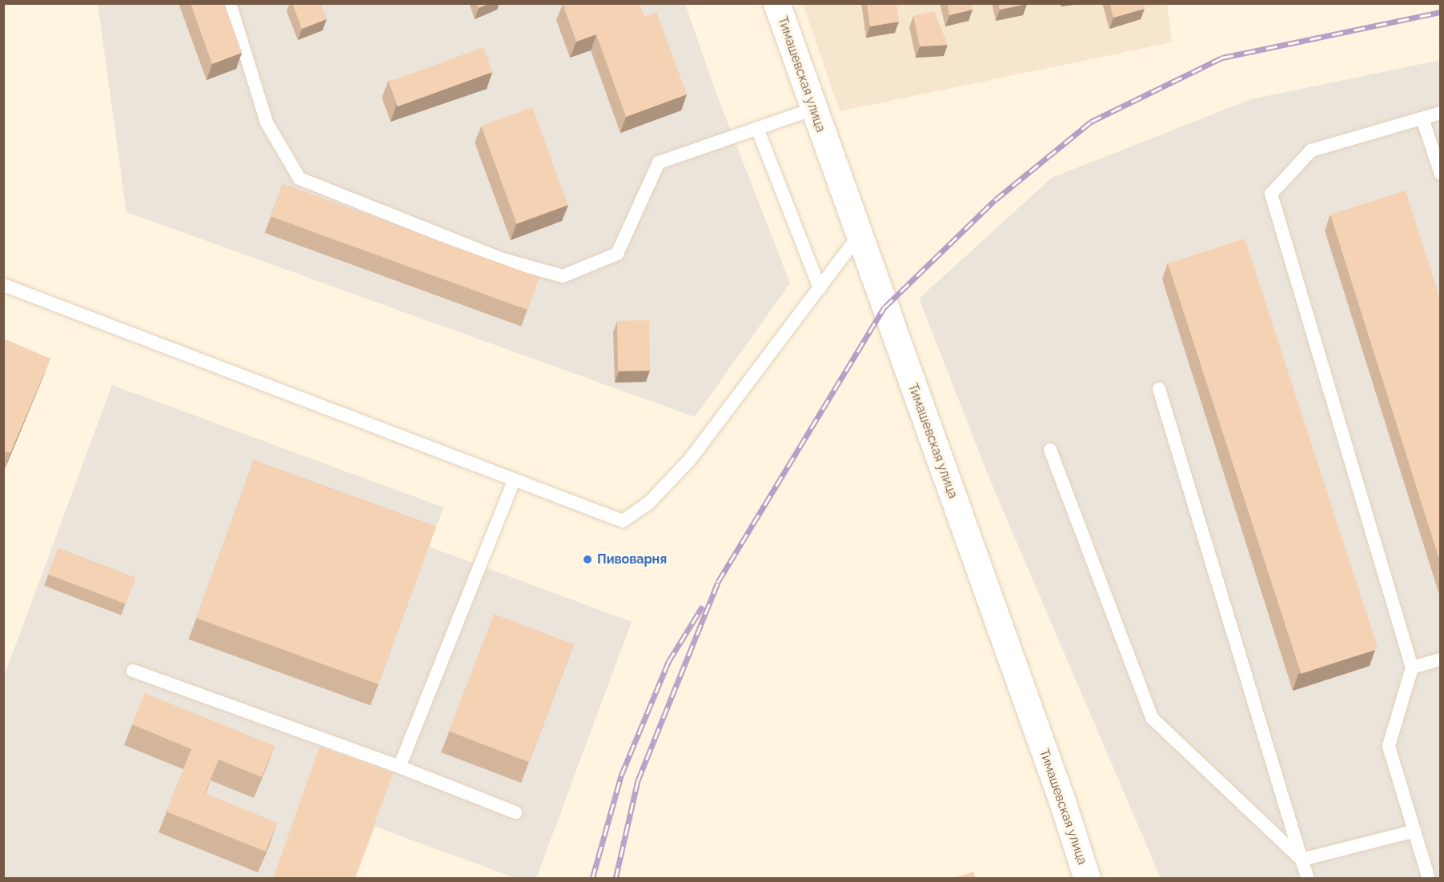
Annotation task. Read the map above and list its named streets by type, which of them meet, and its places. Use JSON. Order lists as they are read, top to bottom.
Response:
{
  "streets": {
    "street": ["Тимашевская улица"]
  },
  "places": ["Пивоварня"]
}
